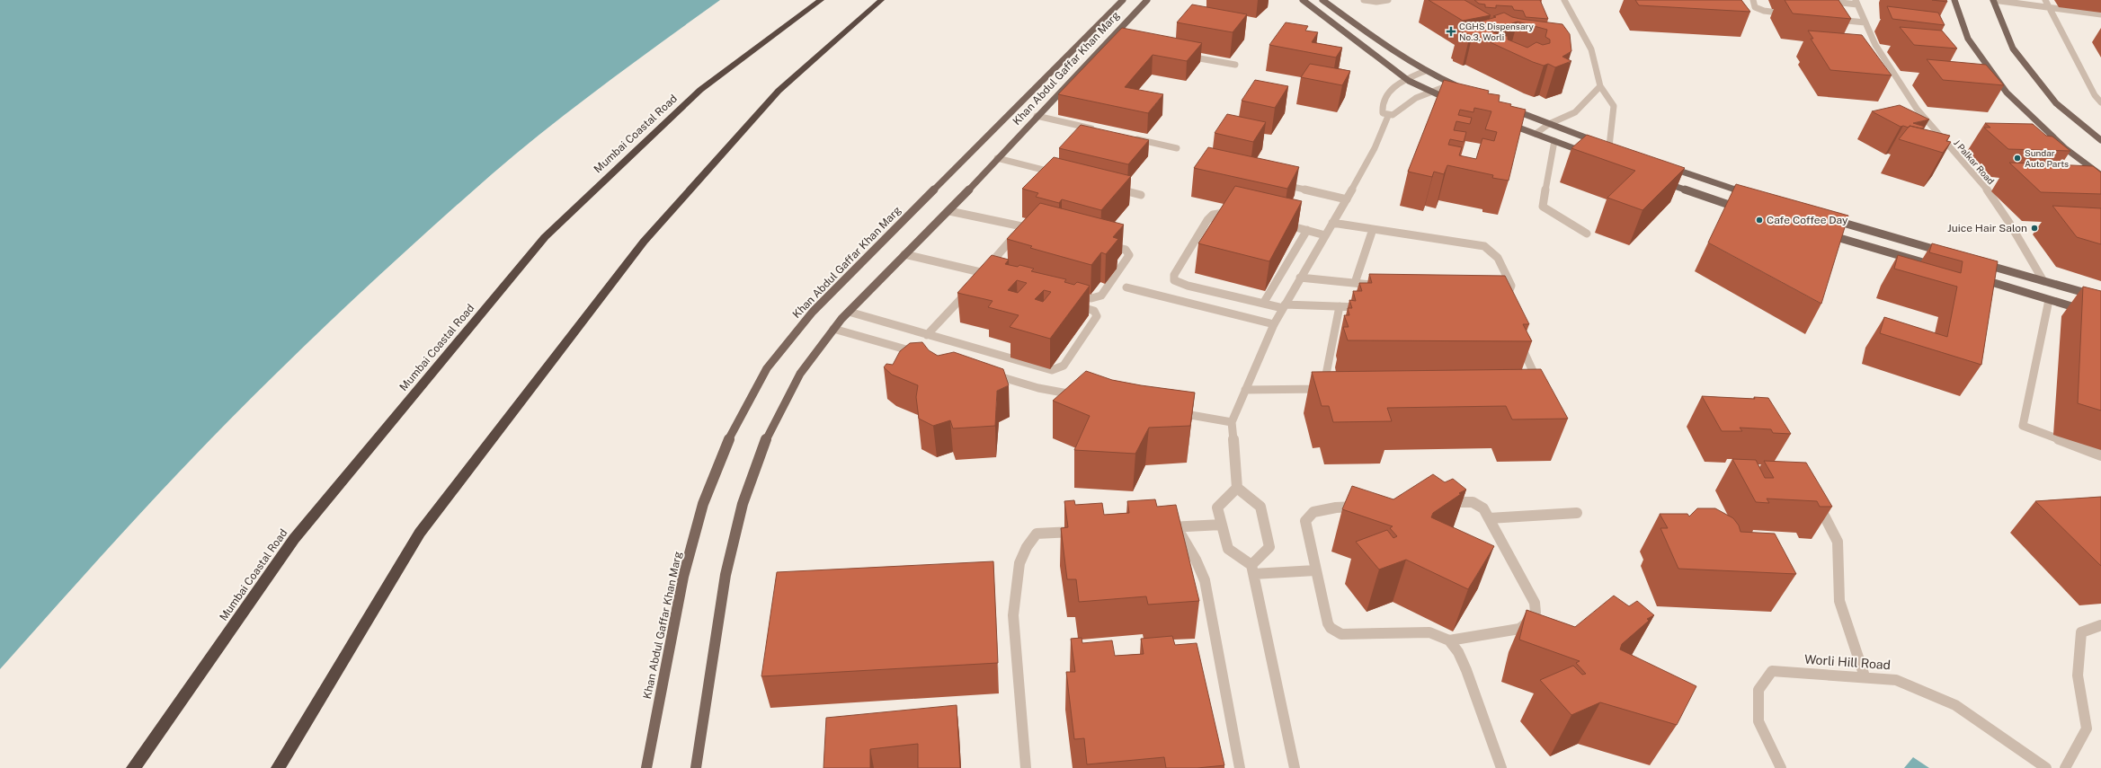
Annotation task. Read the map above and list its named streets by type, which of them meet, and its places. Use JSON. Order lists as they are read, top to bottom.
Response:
{
  "streets": {
    "highway": ["Mumbai Coastal Road"],
    "main road": ["Khan Abdul Gaffar Khan Marg"],
    "street": ["J Palkar Road", "Worli Hill Road"]
  },
  "places": {
    "health": ["CGHS Dispensary No.3, Worli"],
    "other": ["Sundar Auto Parts", "Cafe Coffee Day", "Juice Hair Salon"]
  }
}
